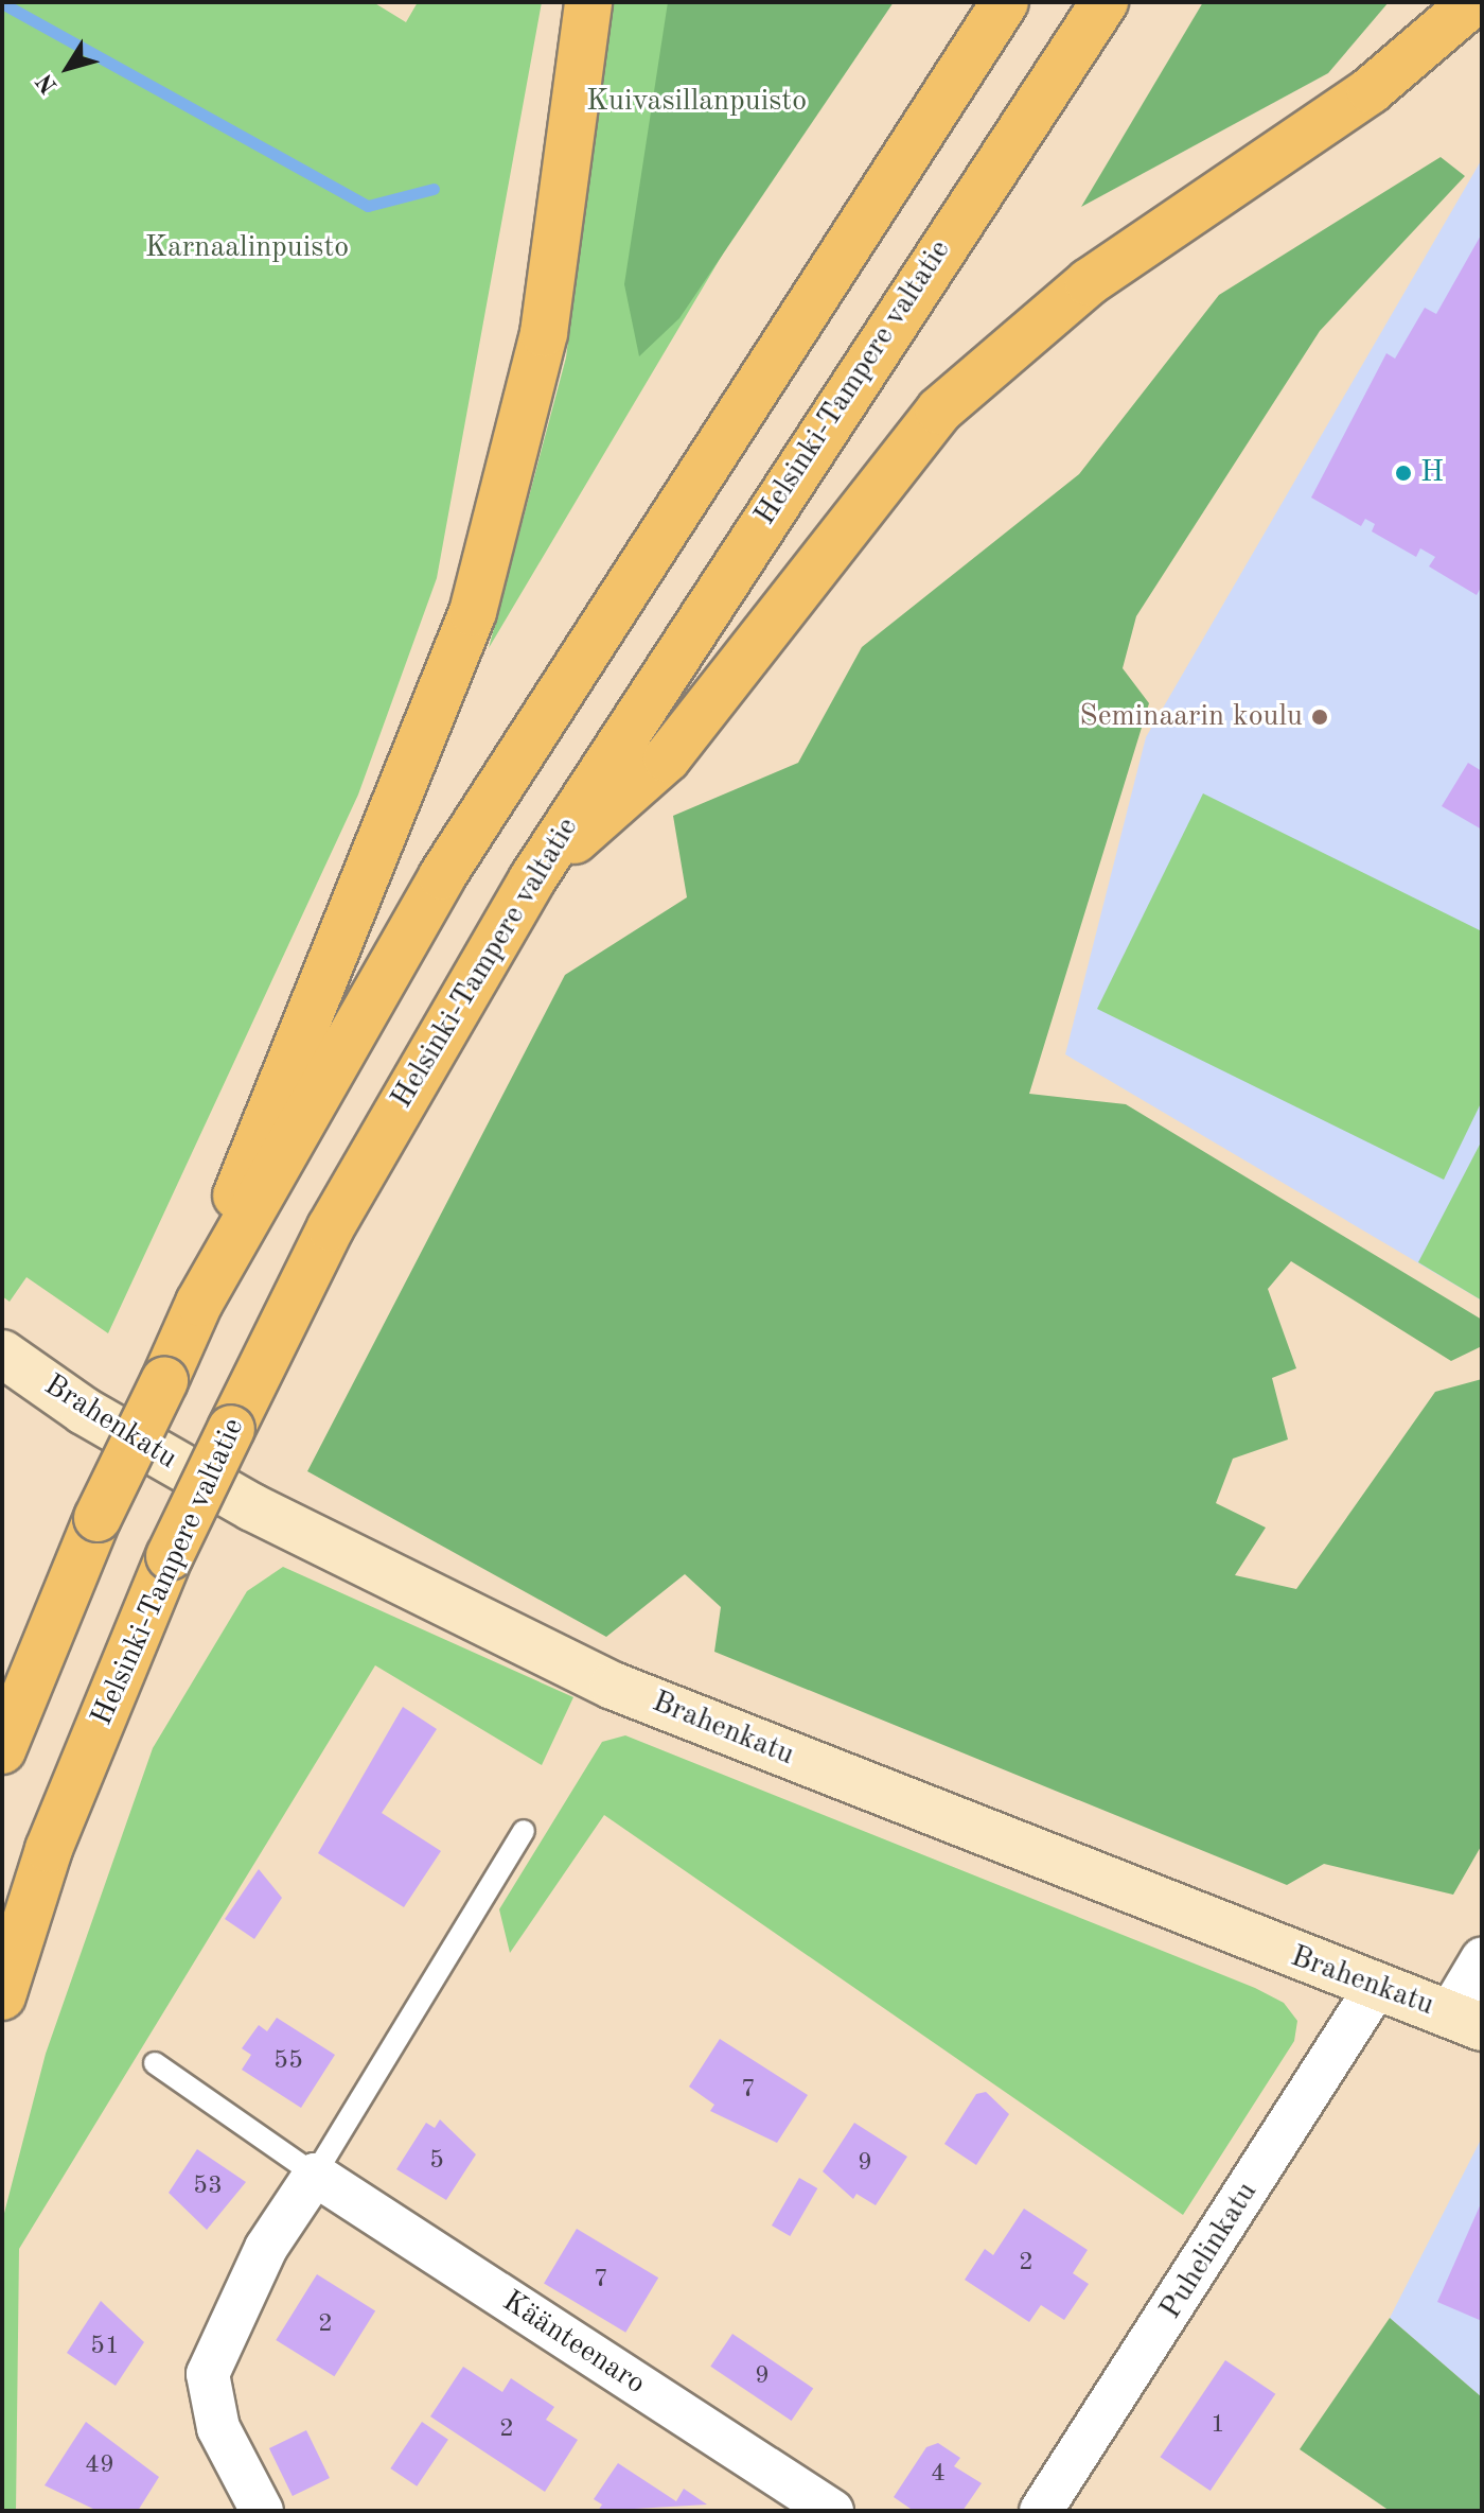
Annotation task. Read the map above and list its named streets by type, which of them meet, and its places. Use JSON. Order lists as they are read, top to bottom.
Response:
{
  "streets": {
    "highway": ["Helsinki-Tampere valtatie"],
    "main road": ["Brahenkatu"],
    "street": ["Puhelinkatu", "Käänteenaro"]
  },
  "crossings": [
    ["Brahenkatu", "Puhelinkatu"]
  ],
  "parks": ["Kuivasillanpuisto", "Karnaalinpuisto"],
  "places": ["H", "Seminaarin koulu"],
  "house_numbers": [
    "55",
    "7",
    "5",
    "9",
    "53",
    "2",
    "7",
    "2",
    "51",
    "9",
    "1",
    "2",
    "49",
    "4"
  ],
  "north": "bottom left"
}
